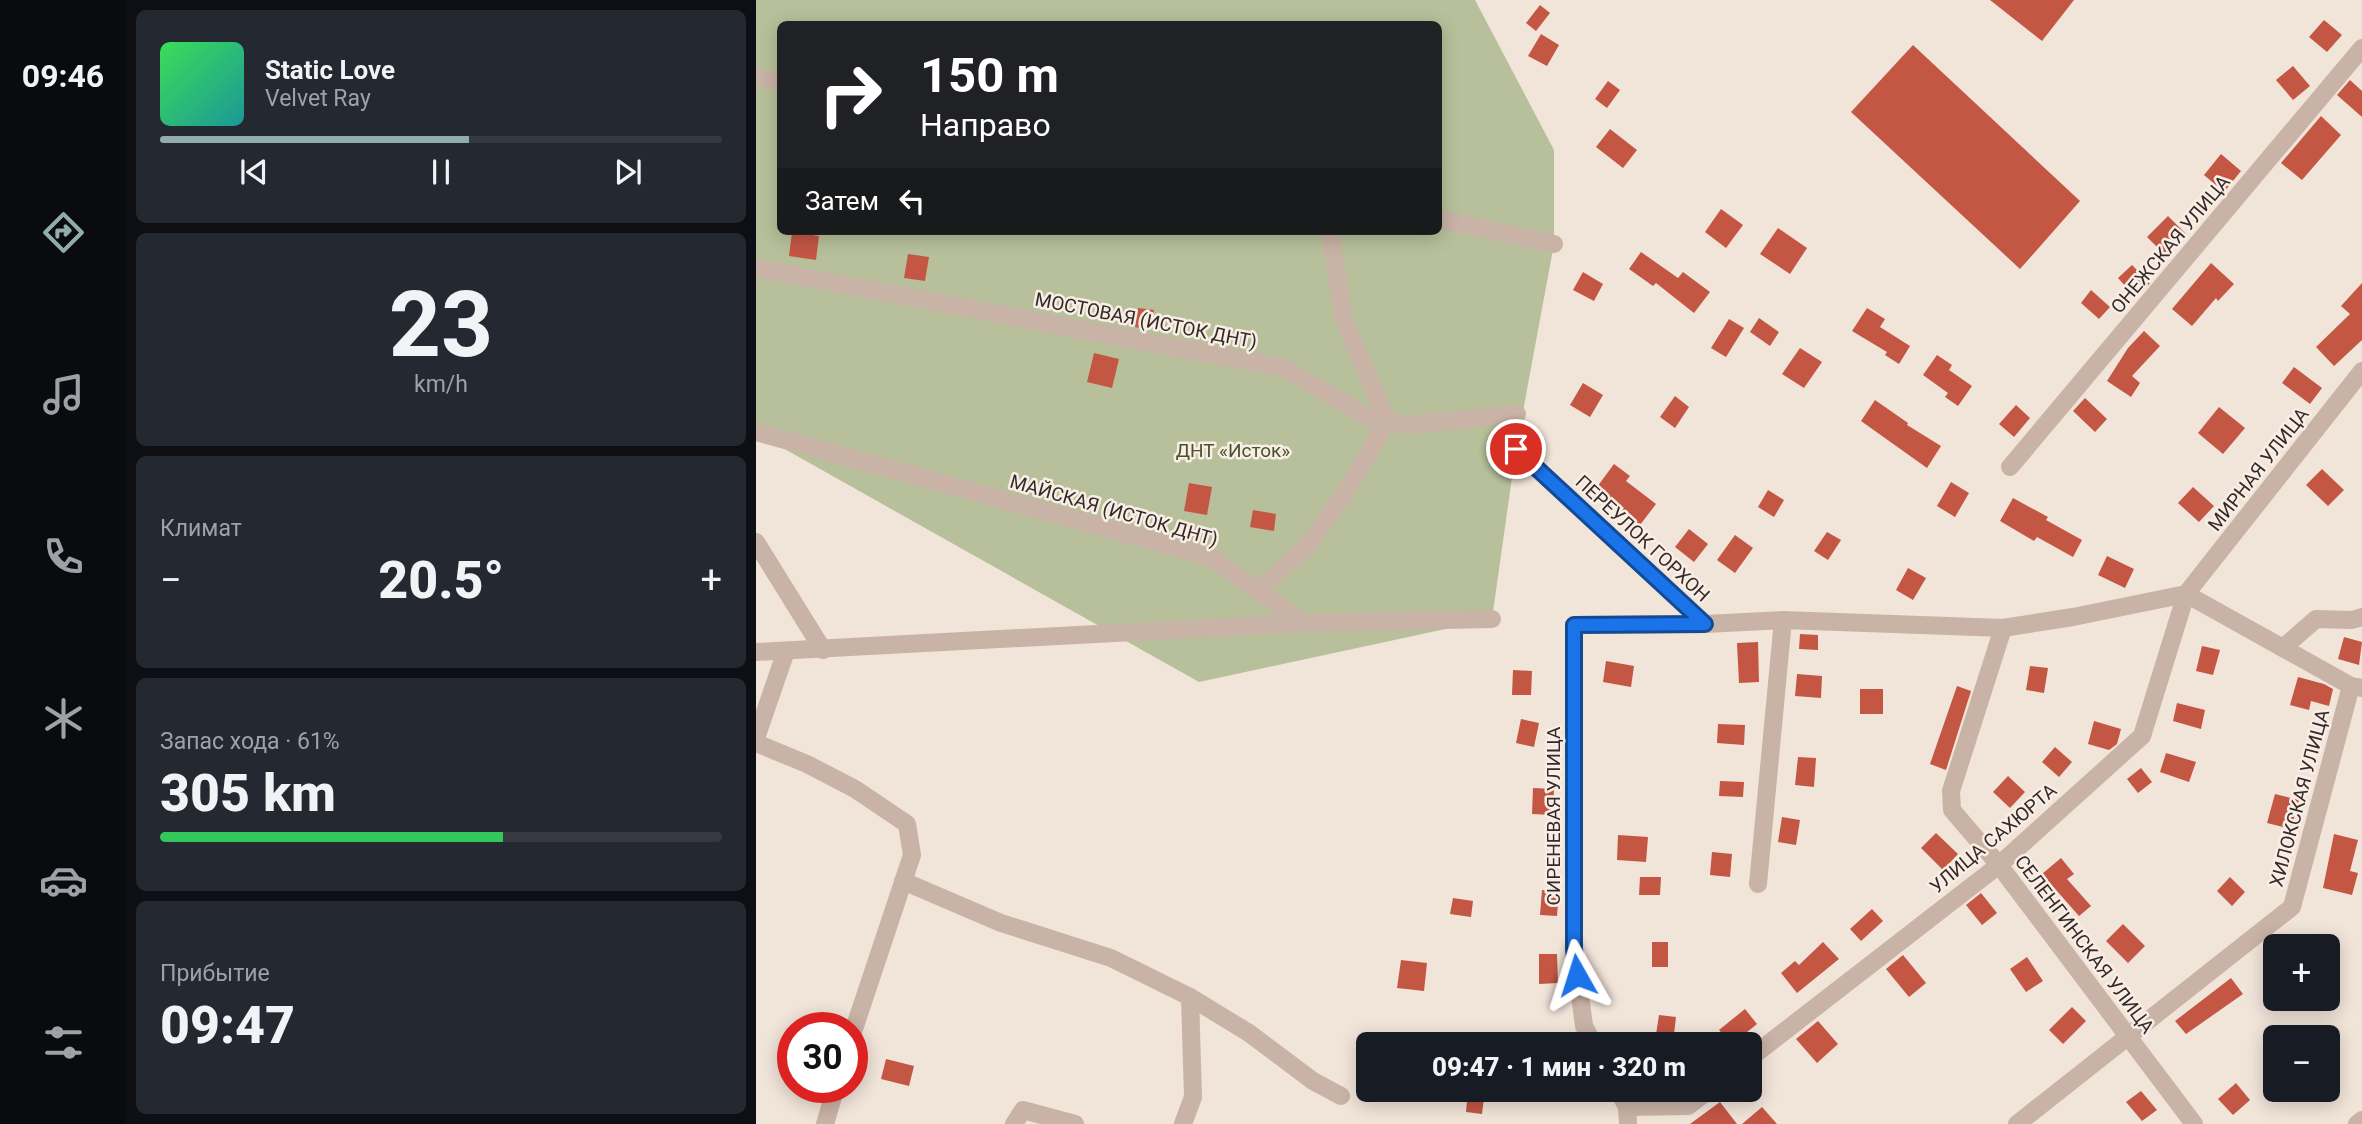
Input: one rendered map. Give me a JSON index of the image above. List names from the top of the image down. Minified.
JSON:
{"streets":{"street":["ОНЕЖСКАЯ УЛИЦА","МОСТОВАЯ (ИСТОК ДНТ)","МИРНАЯ УЛИЦА","МАЙСКАЯ (ИСТОК ДНТ)","ПЕРЕУЛОК ГОРХОН","ХИЛОКСКАЯ УЛИЦА","СИРЕНЕВАЯ УЛИЦА","УЛИЦА САХЮРТА","СЕЛЕНГИНСКАЯ УЛИЦА"]},"crossings":[["МИРНАЯ УЛИЦА","ПЕРЕУЛОК ГОРХОН"],["МИРНАЯ УЛИЦА","УЛИЦА САХЮРТА"],["ПЕРЕУЛОК ГОРХОН","СИРЕНЕВАЯ УЛИЦА"],["ПЕРЕУЛОК ГОРХОН","УЛИЦА САХЮРТА"],["ПЕРЕУЛОК ГОРХОН","СЕЛЕНГИНСКАЯ УЛИЦА"],["ХИЛОКСКАЯ УЛИЦА","СЕЛЕНГИНСКАЯ УЛИЦА"],["УЛИЦА САХЮРТА","СЕЛЕНГИНСКАЯ УЛИЦА"]],"parks":["ДНТ «Исток»"],"page":{"tabs":"09:46","turn":["150 m","Направо"],"song":["Static Love","Velvet Ray"],"then":"Затем","tile":[["23","km/h"],"Климат",["Запас хода · 61%","305 km"],["Прибытие","09:47"]],"heat":["−","20.5°","+"],"map_buttons":["+","−"],"limit":"30","trip":"09:47 · 1 мин · 320 m"}}
